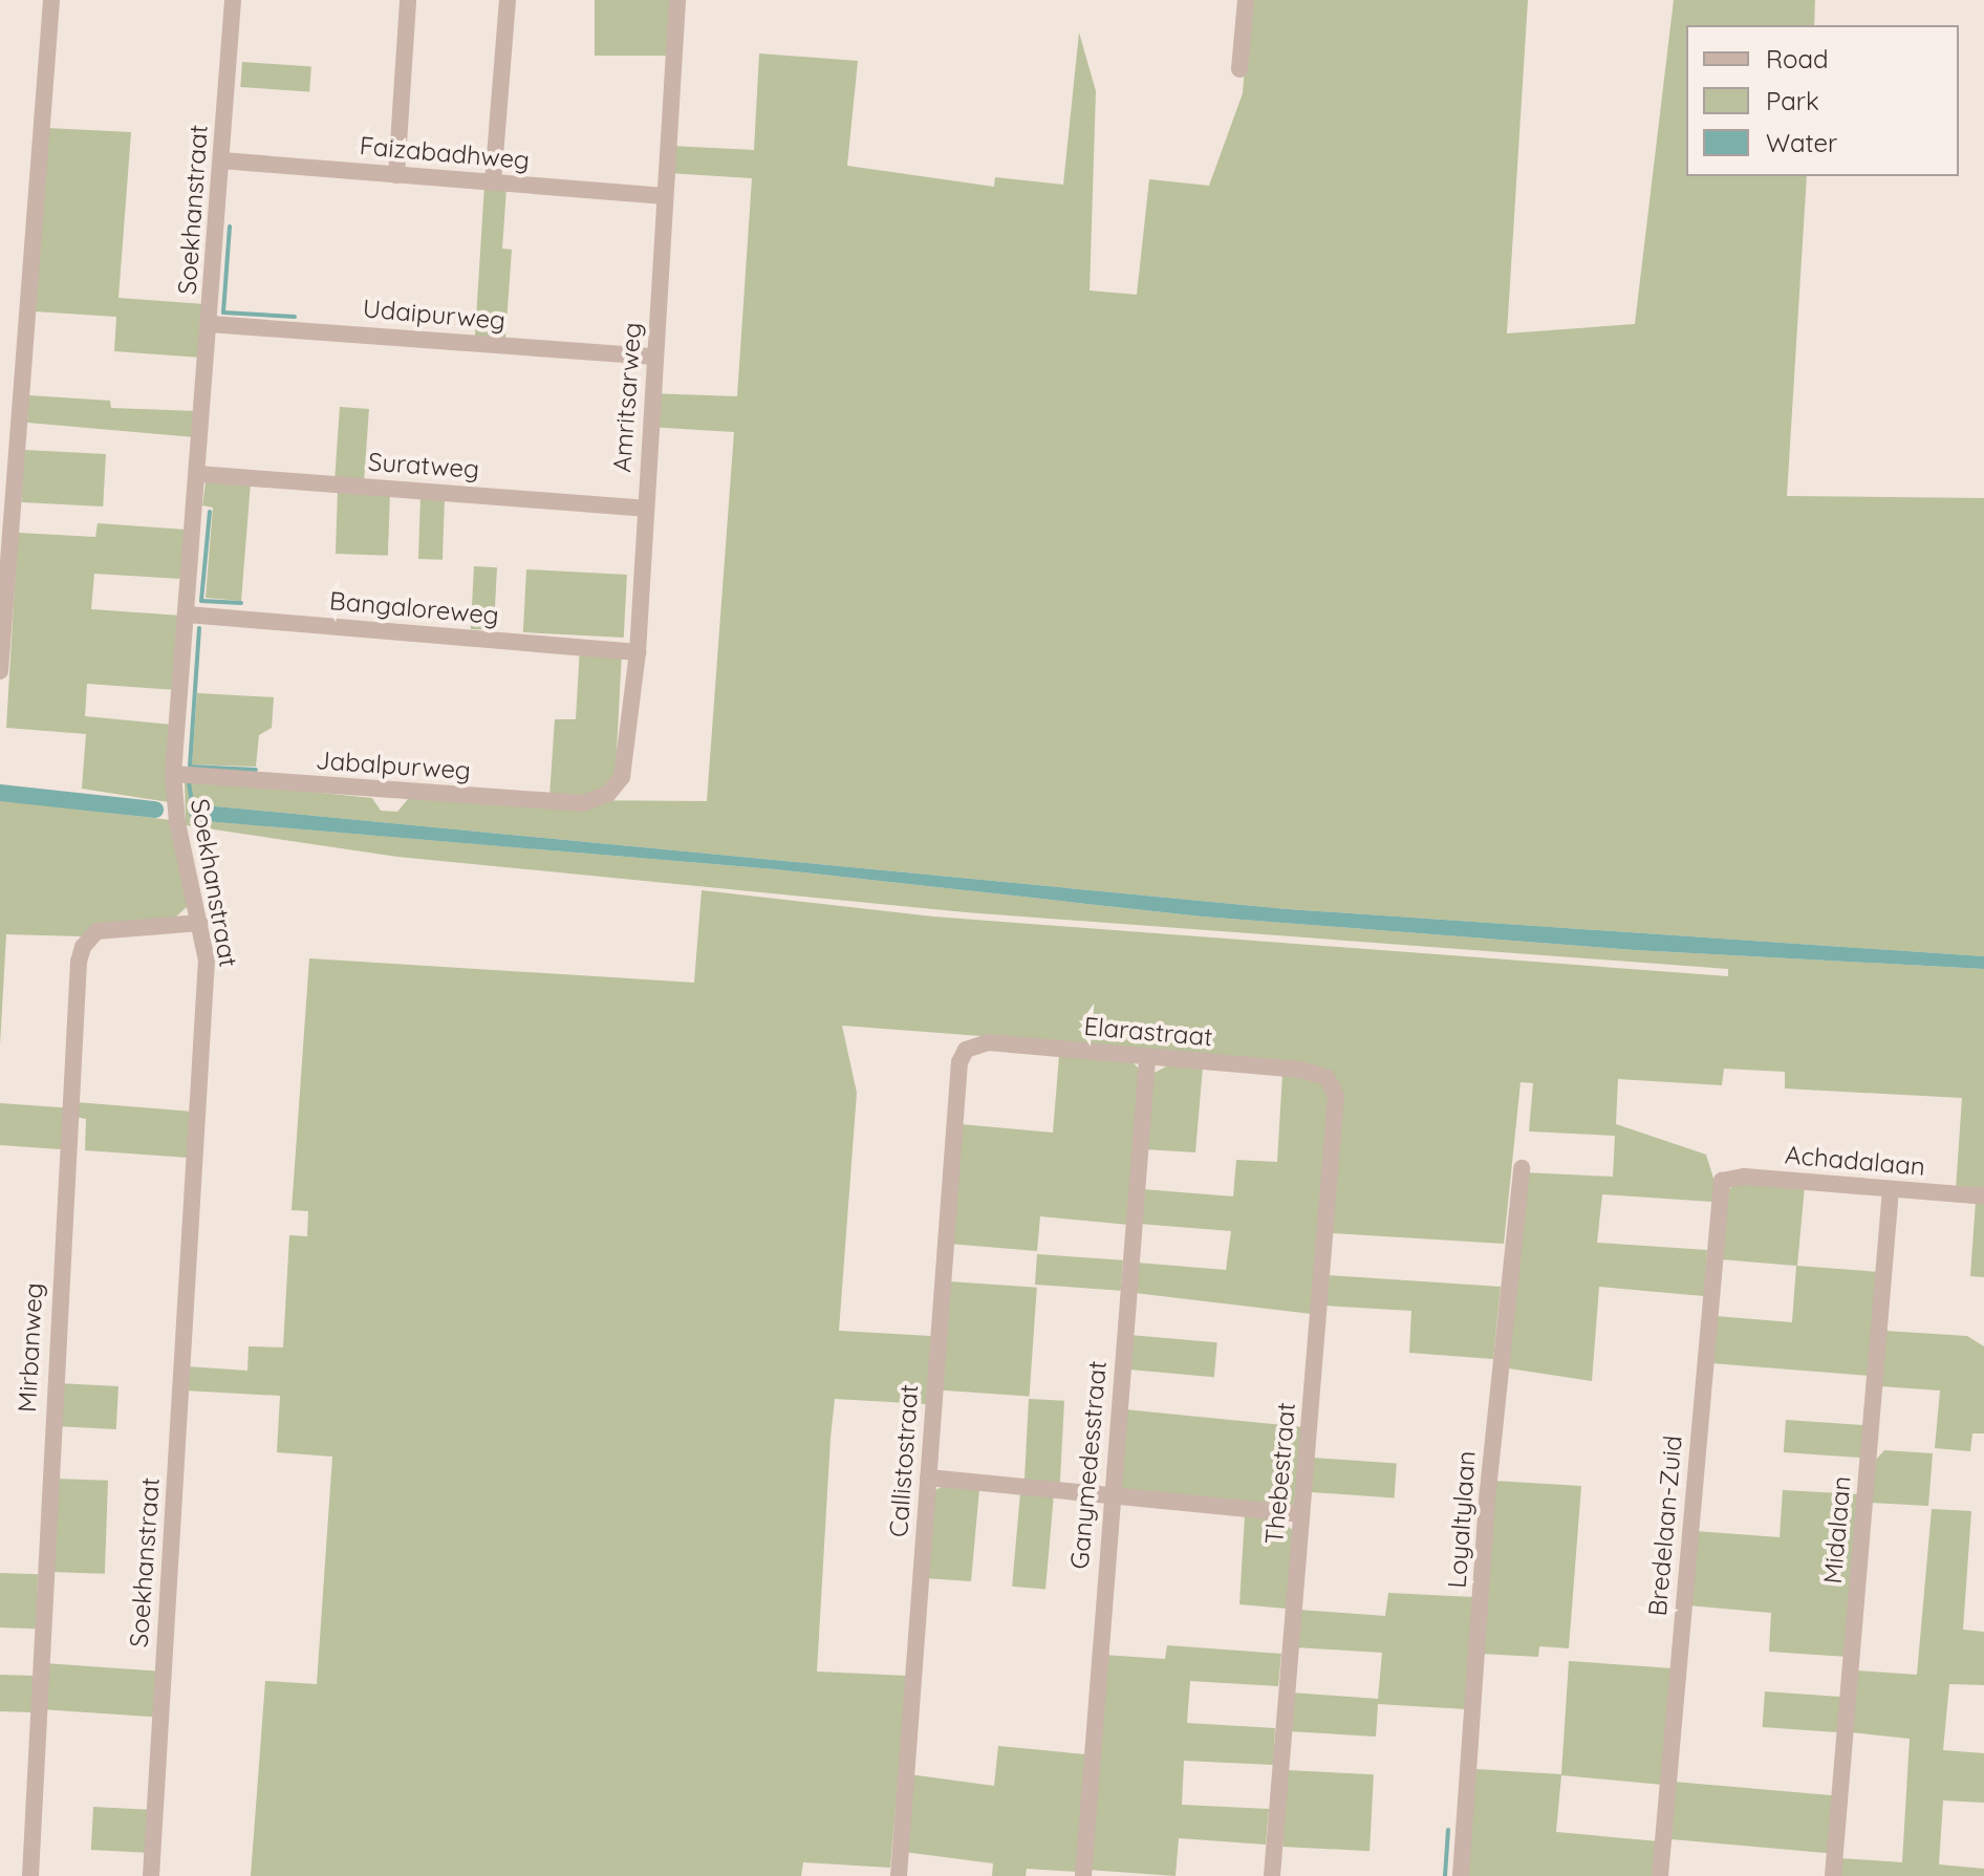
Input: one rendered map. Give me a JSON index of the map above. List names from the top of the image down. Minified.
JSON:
{"streets":{"street":["Faizabadhweg","Soekhanstraat","Udaipurweg","Amritsarweg","Suratweg","Bangaloreweg","Jabalpurweg","Elarastraat","Achadalaan","Mirbanweg","Callistostraat","Ganymedesstraat","Thebestraat","Loyaltylaan","Bredelaan-Zuid","Midalaan"]},"crossings":[["Faizabadhweg","Soekhanstraat"],["Faizabadhweg","Amritsarweg"],["Soekhanstraat","Udaipurweg"],["Soekhanstraat","Suratweg"],["Soekhanstraat","Bangaloreweg"],["Soekhanstraat","Jabalpurweg"],["Soekhanstraat","Mirbanweg"],["Udaipurweg","Amritsarweg"],["Amritsarweg","Suratweg"],["Amritsarweg","Bangaloreweg"],["Amritsarweg","Jabalpurweg"],["Elarastraat","Callistostraat"],["Elarastraat","Ganymedesstraat"],["Elarastraat","Thebestraat"],["Achadalaan","Bredelaan-Zuid"],["Achadalaan","Midalaan"]],"legend":["Road","Park","Water"]}
